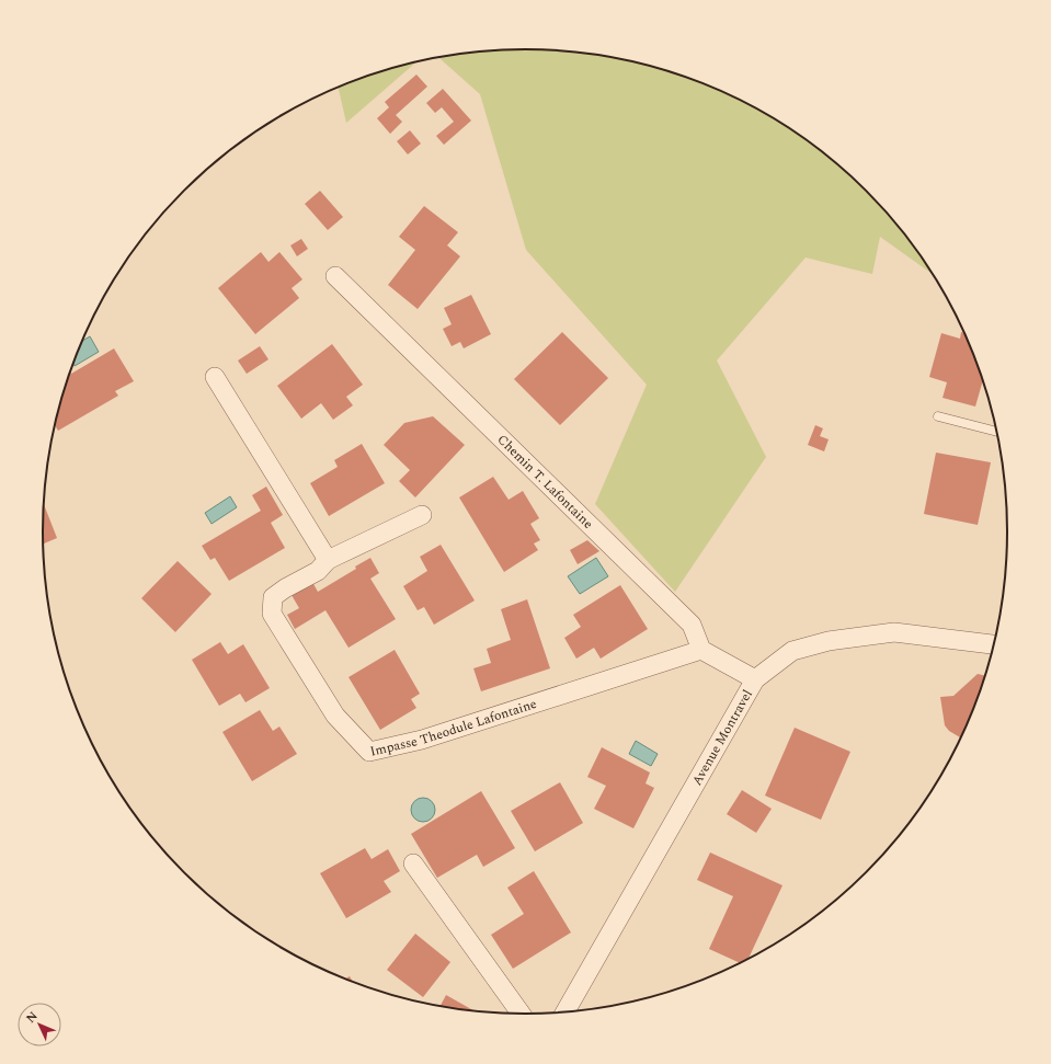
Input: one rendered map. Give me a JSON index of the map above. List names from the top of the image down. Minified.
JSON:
{"streets":{"street":["Chemin T. Lafontaine","Impasse Theodule Lafontaine","Avenue Montravel"]},"crossings":[["Chemin T. Lafontaine","Impasse Theodule Lafontaine"]],"north":"top left"}
